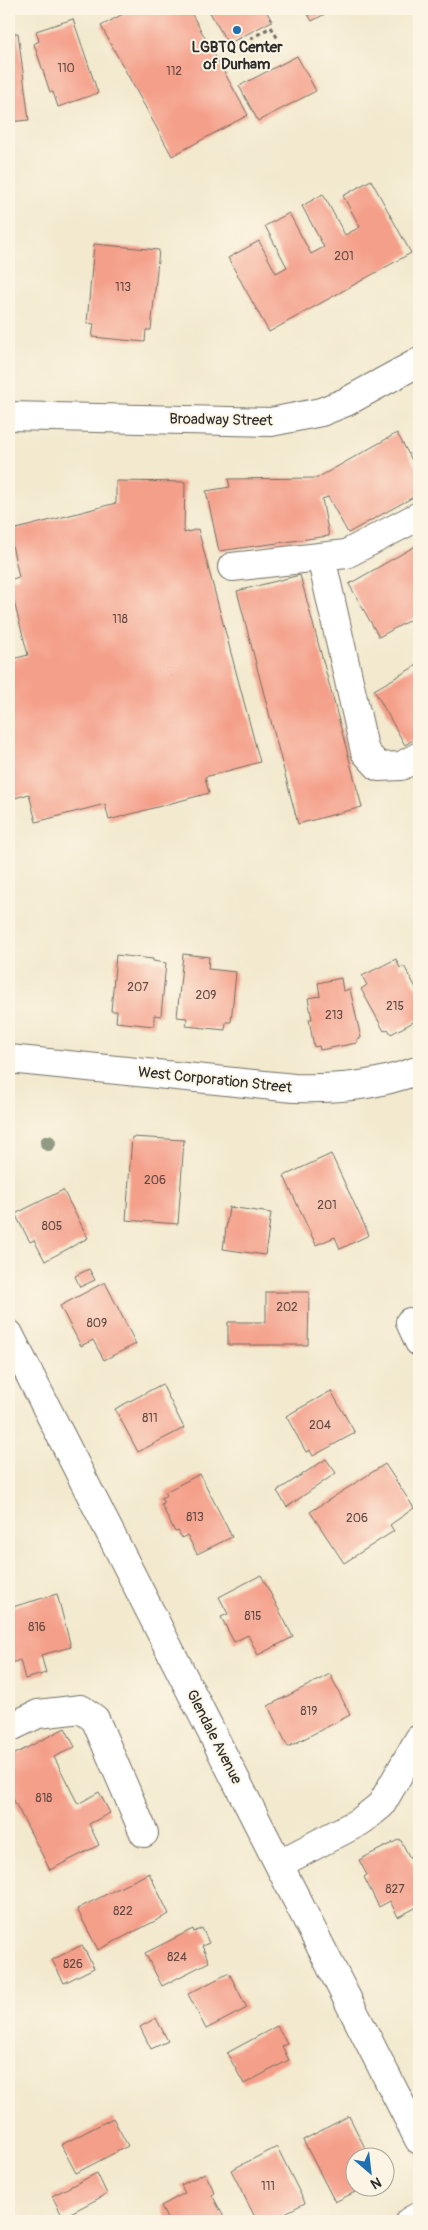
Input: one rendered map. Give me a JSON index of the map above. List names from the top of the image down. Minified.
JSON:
{"streets":{"street":["Broadway Street","West Corporation Street","Glendale Avenue"]},"places":["LGBTQ Center of Durham"],"house_numbers":["110","112","201","113","118","207","209","215","213","206","201","805","202","809","811","204","813","206","815","816","819","818","827","822","824","826","111"],"north":"bottom right"}
